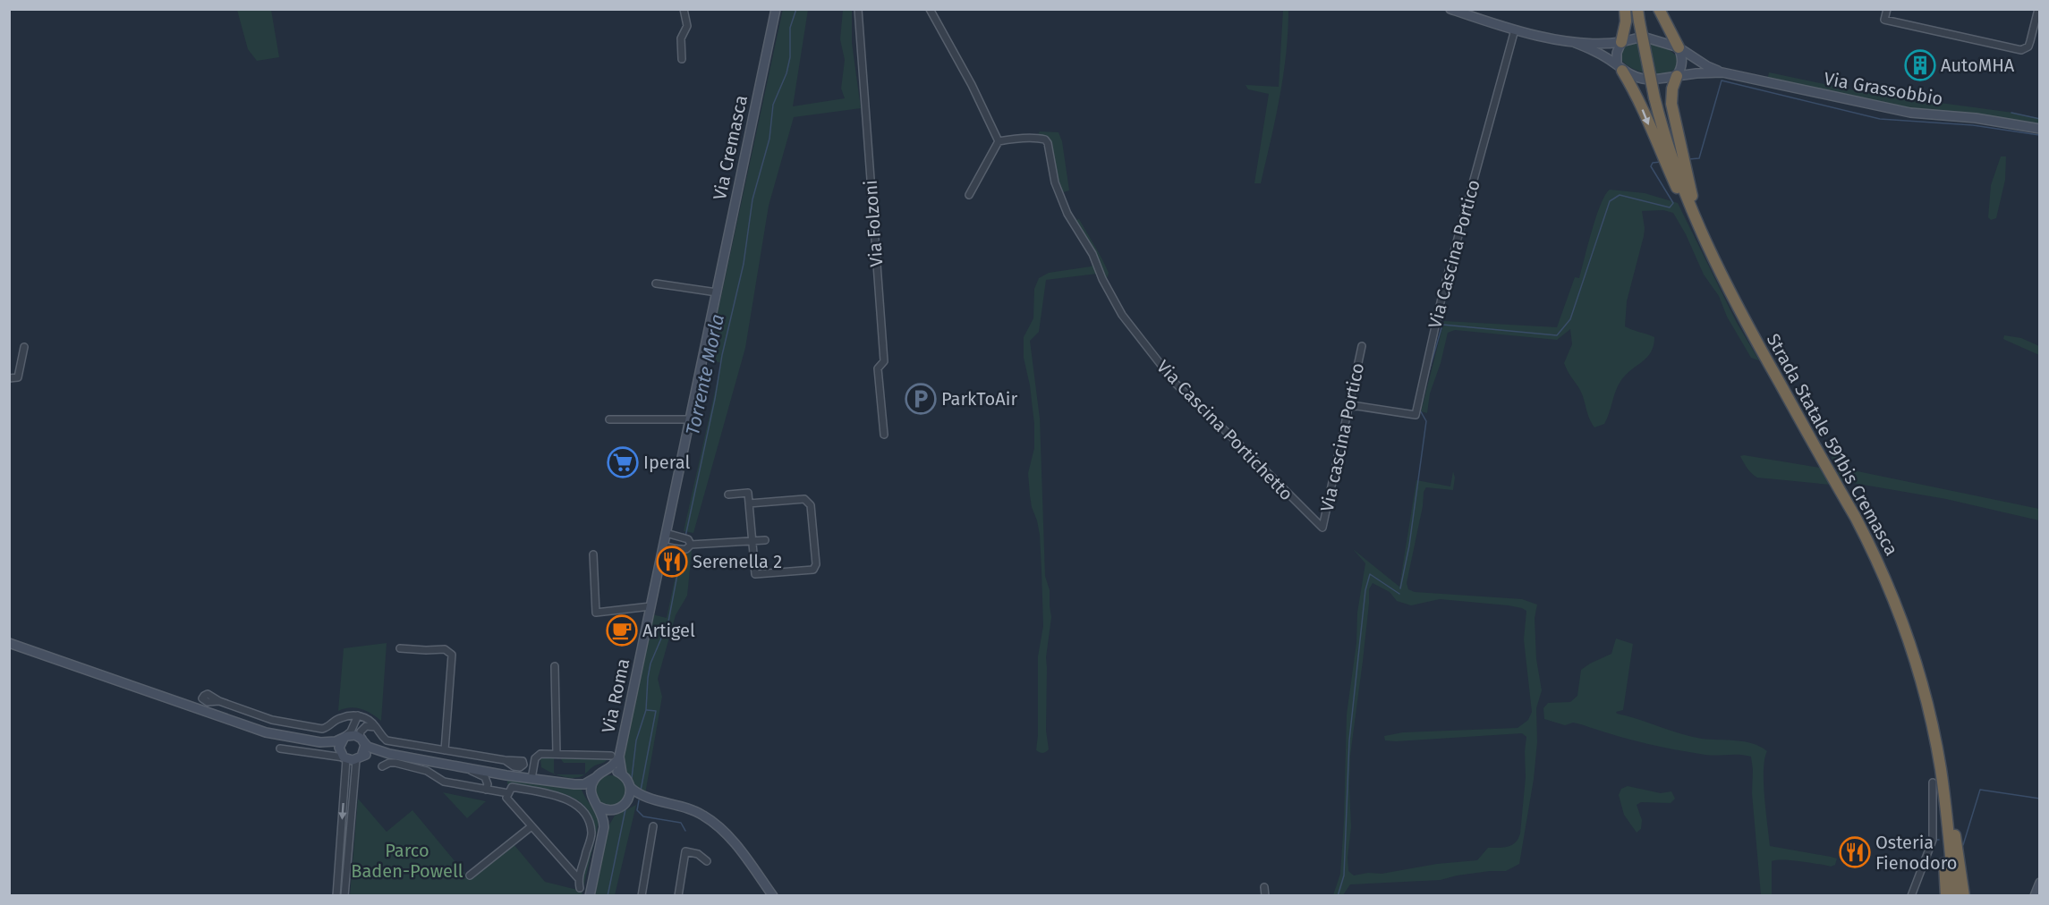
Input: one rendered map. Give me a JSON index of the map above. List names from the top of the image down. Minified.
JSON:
{"streets":{"highway":["Strada Statale 591bis Cremasca"],"street":["Via Grassobbio","Via Cremasca","Via Folzoni","Via Cascina Portico","Via Cascina Portichetto","Via cascina Portico","Via Roma"]},"crossings":[["Via Cremasca","Via Roma"],["Via Cascina Portico","Via cascina Portico"],["Via Cascina Portichetto","Via cascina Portico"]],"water":["Torrente Morla"],"parks":["Parco Baden-Powell"],"places":{"building":["AutoMHA"],"parking":["ParkToAir"],"supermarket":["Iperal"],"restaurant":["Serenella 2","Osteria Fienodoro"],"cafe":["Artigel"]}}
